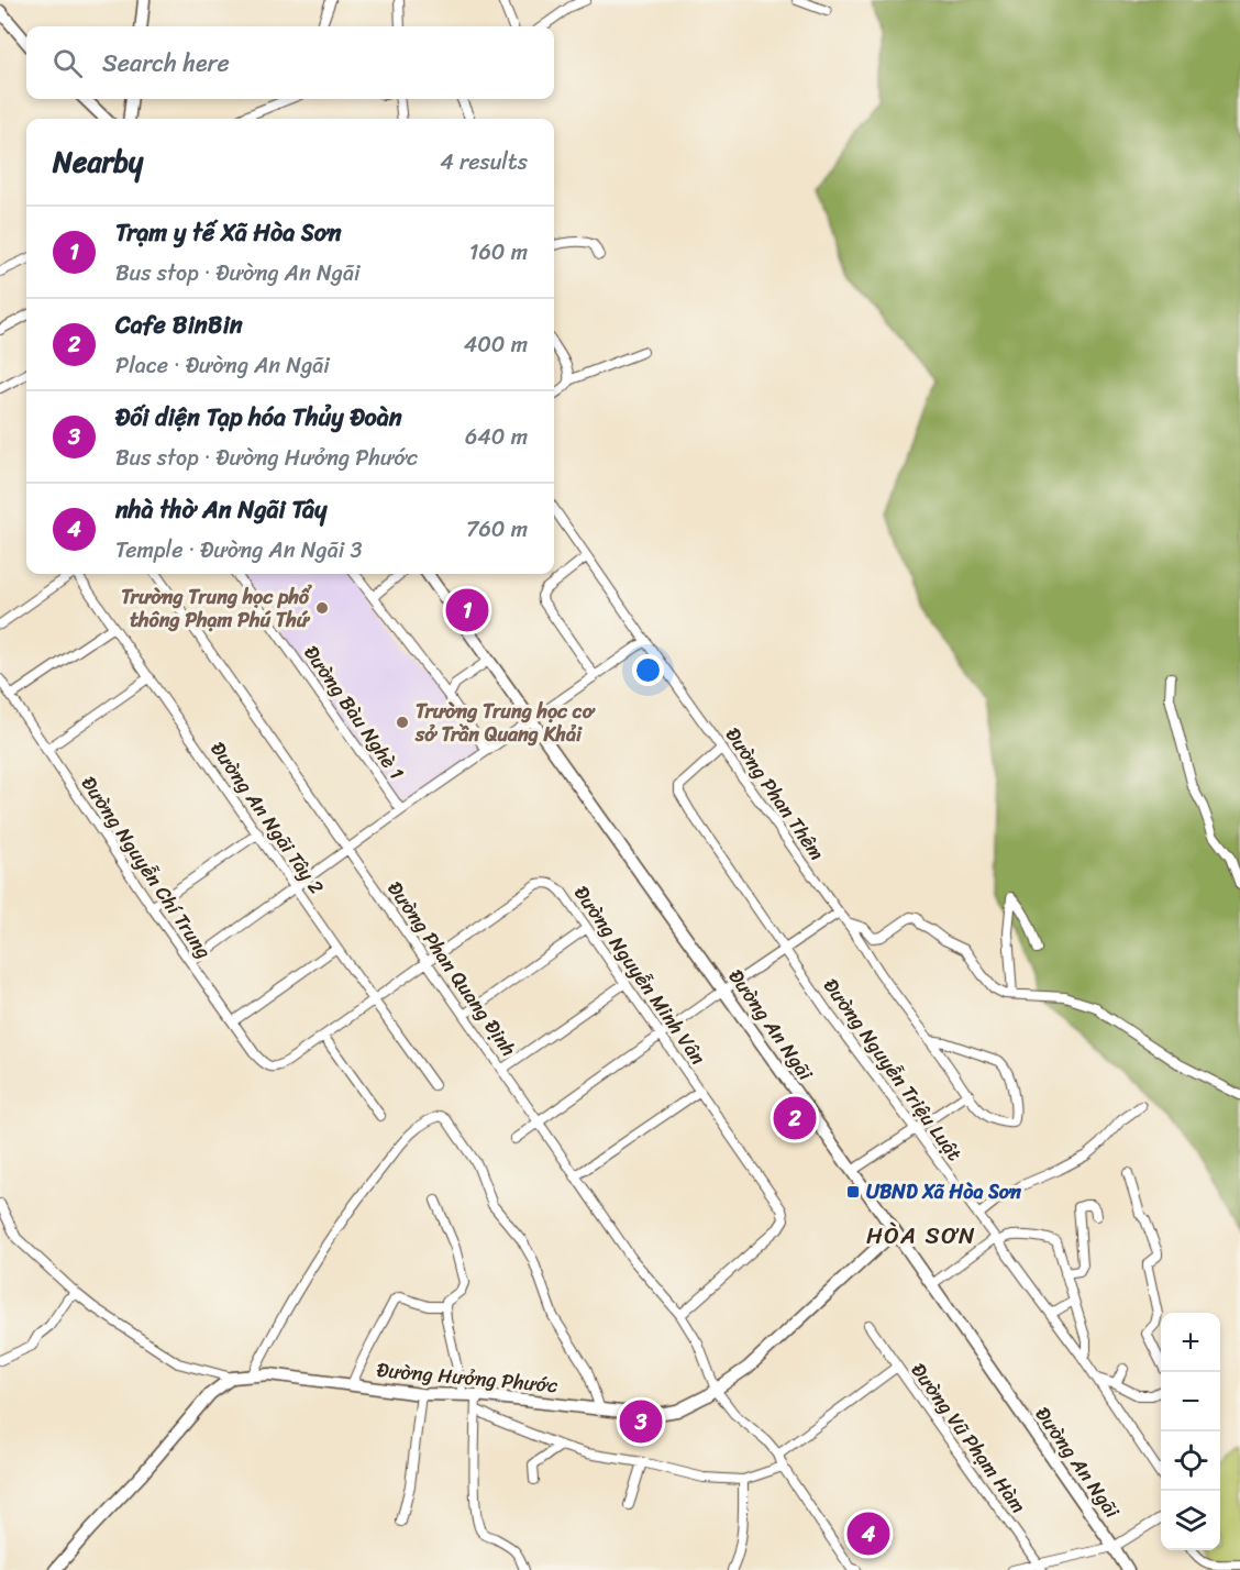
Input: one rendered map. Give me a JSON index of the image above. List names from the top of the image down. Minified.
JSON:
{"streets":{"main road":["Đường An Ngãi","Đường Hưởng Phước"],"street":["Đường Bàu Nghè 1","Đường Phan Thêm","Đường An Ngãi Tây 2","Đường Nguyễn Chí Trung","Đường Phan Quang Định","Đường Nguyễn Minh Vân","Đường Nguyễn Triệu Luật","Đường Vũ Phạm Hàm"]},"crossings":[["Đường Phan Thêm","Đường Nguyễn Triệu Luật"],["Đường An Ngãi Tây 2","Đường Nguyễn Minh Vân"],["Đường Nguyễn Chí Trung","Đường Nguyễn Minh Vân"],["Đường Phan Quang Định","Đường Nguyễn Minh Vân"],["Đường Phan Quang Định","Đường Hưởng Phước"],["Đường An Ngãi","Đường Hưởng Phước"]],"districts":["HÒA SƠN"],"places":{"other":["Trường Trung học phổ thông Phạm Phú Thứ","Trường Trung học cơ sở Trần Quang Khải"],"transit":["UBND Xã Hòa Sơn"]},"page":{"search":"Search here","heading":["Nearby","4 results"],"list":[{"mark":"1","name":"Trạm y tế Xã Hòa Sơn","note":"Bus stop · Đường An Ngãi","value":"160 m"},{"mark":"2","name":"Cafe BinBin","note":"Place · Đường An Ngãi","value":"400 m"},{"mark":"3","name":"Đối diện Tạp hóa Thủy Đoàn","note":"Bus stop · Đường Hưởng Phước","value":"640 m"},{"mark":"4","name":"nhà thờ An Ngãi Tây","note":"Temple · Đường An Ngãi 3","value":"760 m"}],"pins":["1","2","3","4"],"map_buttons":["+","−"]}}
